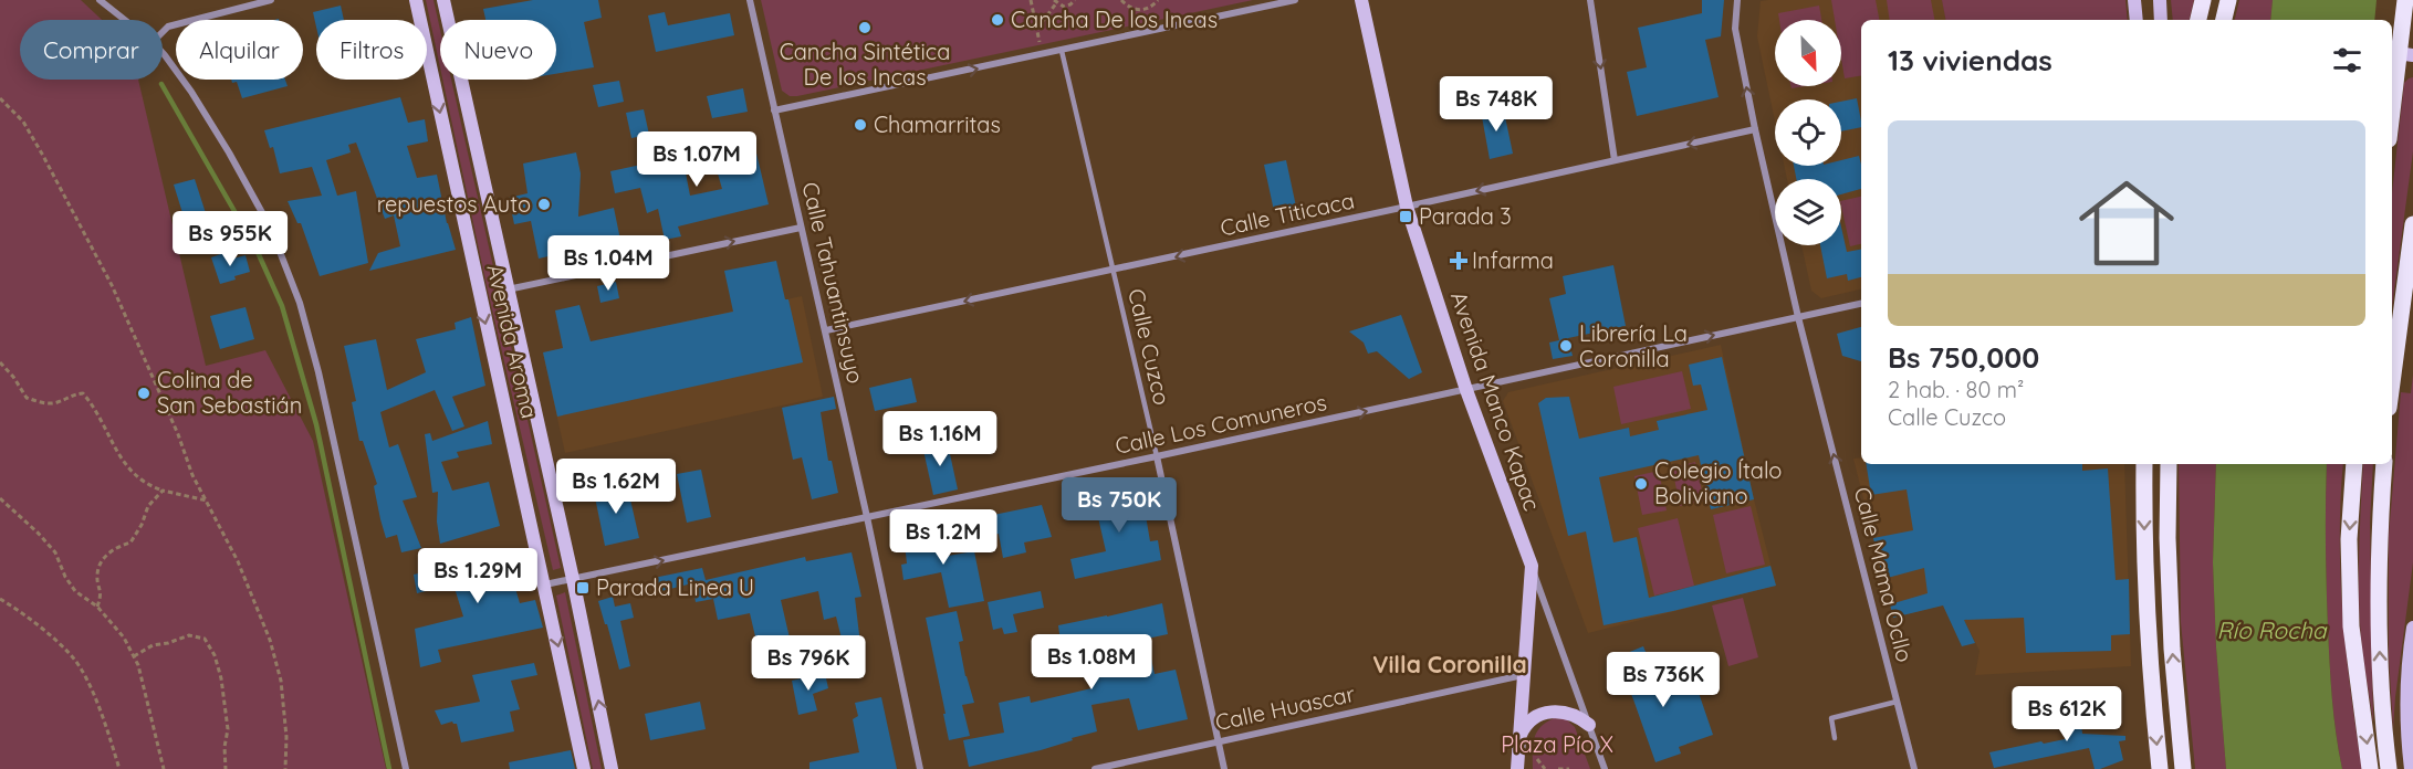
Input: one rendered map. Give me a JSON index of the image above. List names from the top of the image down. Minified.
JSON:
{"streets":{"main road":["Avenida Aroma","Avenida Manco Kapac"],"street":["Calle Titicaca","Calle Tahuantinsuyo","Calle Cuzco","Calle Los Comuneros","Calle Mama Ocllo","Calle Huascar"]},"crossings":[["Calle Titicaca","Calle Tahuantinsuyo"],["Calle Titicaca","Calle Cuzco"],["Calle Titicaca","Avenida Manco Kapac"],["Calle Titicaca","Calle Mama Ocllo"],["Calle Tahuantinsuyo","Calle Los Comuneros"],["Avenida Aroma","Calle Los Comuneros"],["Calle Cuzco","Calle Los Comuneros"],["Calle Cuzco","Calle Huascar"],["Avenida Manco Kapac","Calle Los Comuneros"],["Calle Los Comuneros","Calle Mama Ocllo"]],"one_way":["Calle Titicaca","Calle Los Comuneros","Calle Mama Ocllo"],"districts":["Villa Coronilla"],"water":["Río Rocha"],"parks":["Plaza Pío X"],"places":{"other":["Cancha De los Incas","Cancha Sintética De los Incas","Chamarritas","repuestos Auto","Librería La Coronilla","Colina de San Sebastián","Colegio Ítalo Boliviano"],"transit":["Parada 3","Parada Linea U"],"health":["Infarma"]},"north":"bottom right","page":{"chip":["Comprar","Alquilar","Filtros","Nuevo"],"heading":"13 viviendas","price":["Bs 748K","Bs 1.07M","Bs 955K","Bs 1.04M","Bs 1.16M","Bs 1.62M","Bs 750K","Bs 1.2M","Bs 1.29M","Bs 1.08M","Bs 796K","Bs 736K","Bs 612K"],"list":[{"name":"Bs 750,000","note":"2 hab. · 80 m² · Calle Cuzco"}]}}
